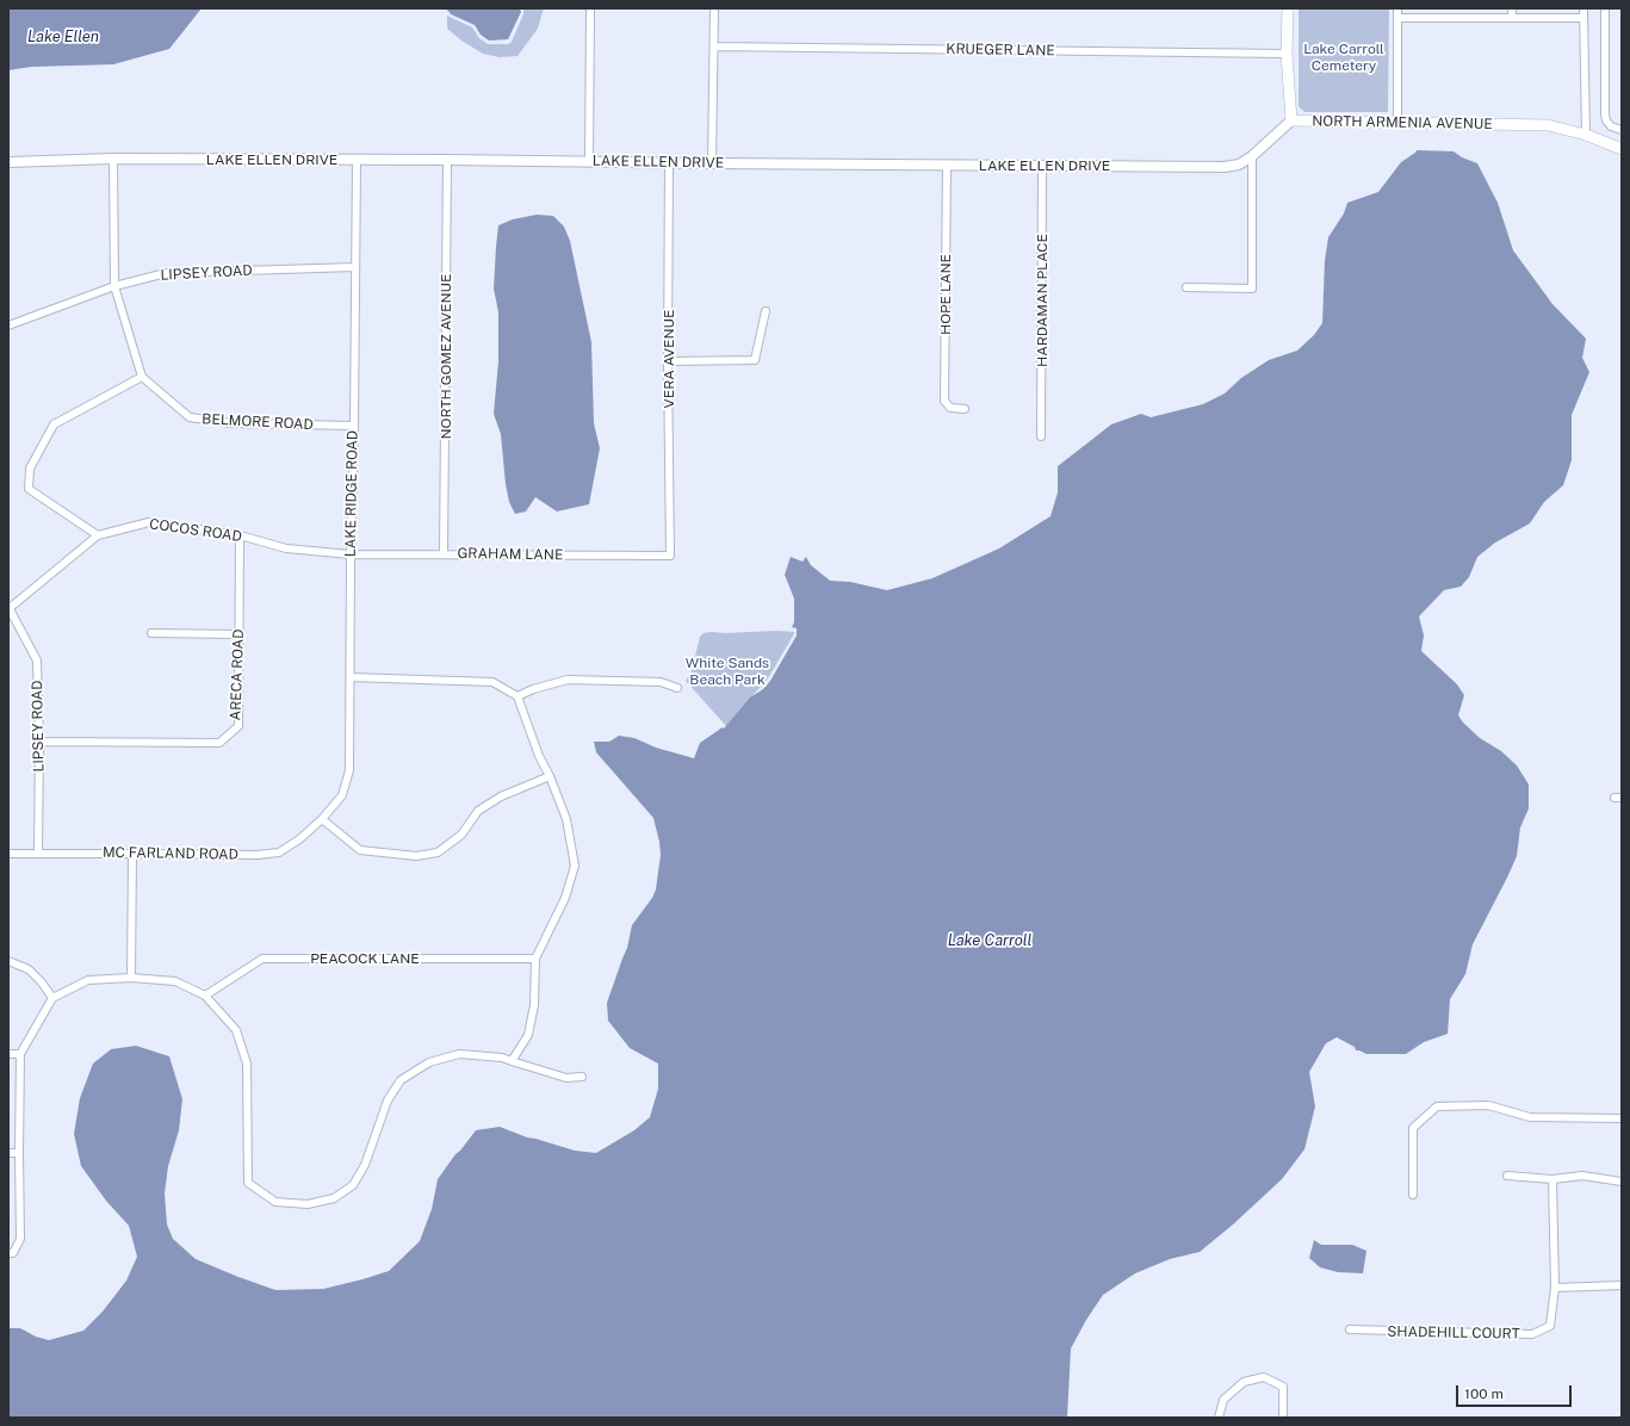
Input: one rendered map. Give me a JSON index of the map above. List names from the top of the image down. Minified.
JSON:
{"streets":{"main road":["NORTH ARMENIA AVENUE"],"street":["KRUEGER LANE","LAKE ELLEN DRIVE","LIPSEY ROAD","HOPE LANE","HARDAMAN PLACE","NORTH GOMEZ AVENUE","VERA AVENUE","BELMORE ROAD","LAKE RIDGE ROAD","COCOS ROAD","GRAHAM LANE","ARECA ROAD","MC FARLAND ROAD","PEACOCK LANE","SHADEHILL COURT"]},"crossings":[["KRUEGER LANE","NORTH ARMENIA AVENUE"],["NORTH ARMENIA AVENUE","LAKE ELLEN DRIVE"],["LAKE ELLEN DRIVE","HOPE LANE"],["LAKE ELLEN DRIVE","HARDAMAN PLACE"],["LAKE ELLEN DRIVE","NORTH GOMEZ AVENUE"],["LAKE ELLEN DRIVE","VERA AVENUE"],["LAKE ELLEN DRIVE","LAKE RIDGE ROAD"],["LIPSEY ROAD","LAKE RIDGE ROAD"],["LIPSEY ROAD","COCOS ROAD"],["LIPSEY ROAD","ARECA ROAD"],["LIPSEY ROAD","MC FARLAND ROAD"],["NORTH GOMEZ AVENUE","GRAHAM LANE"],["VERA AVENUE","GRAHAM LANE"],["BELMORE ROAD","LAKE RIDGE ROAD"],["LAKE RIDGE ROAD","COCOS ROAD"],["LAKE RIDGE ROAD","GRAHAM LANE"],["LAKE RIDGE ROAD","MC FARLAND ROAD"],["COCOS ROAD","GRAHAM LANE"],["COCOS ROAD","ARECA ROAD"]],"water":["Lake Ellen","Lake Carroll"],"parks":["Lake Carroll Cemetery","White Sands Beach Park"],"scale_bar":"100 m"}
